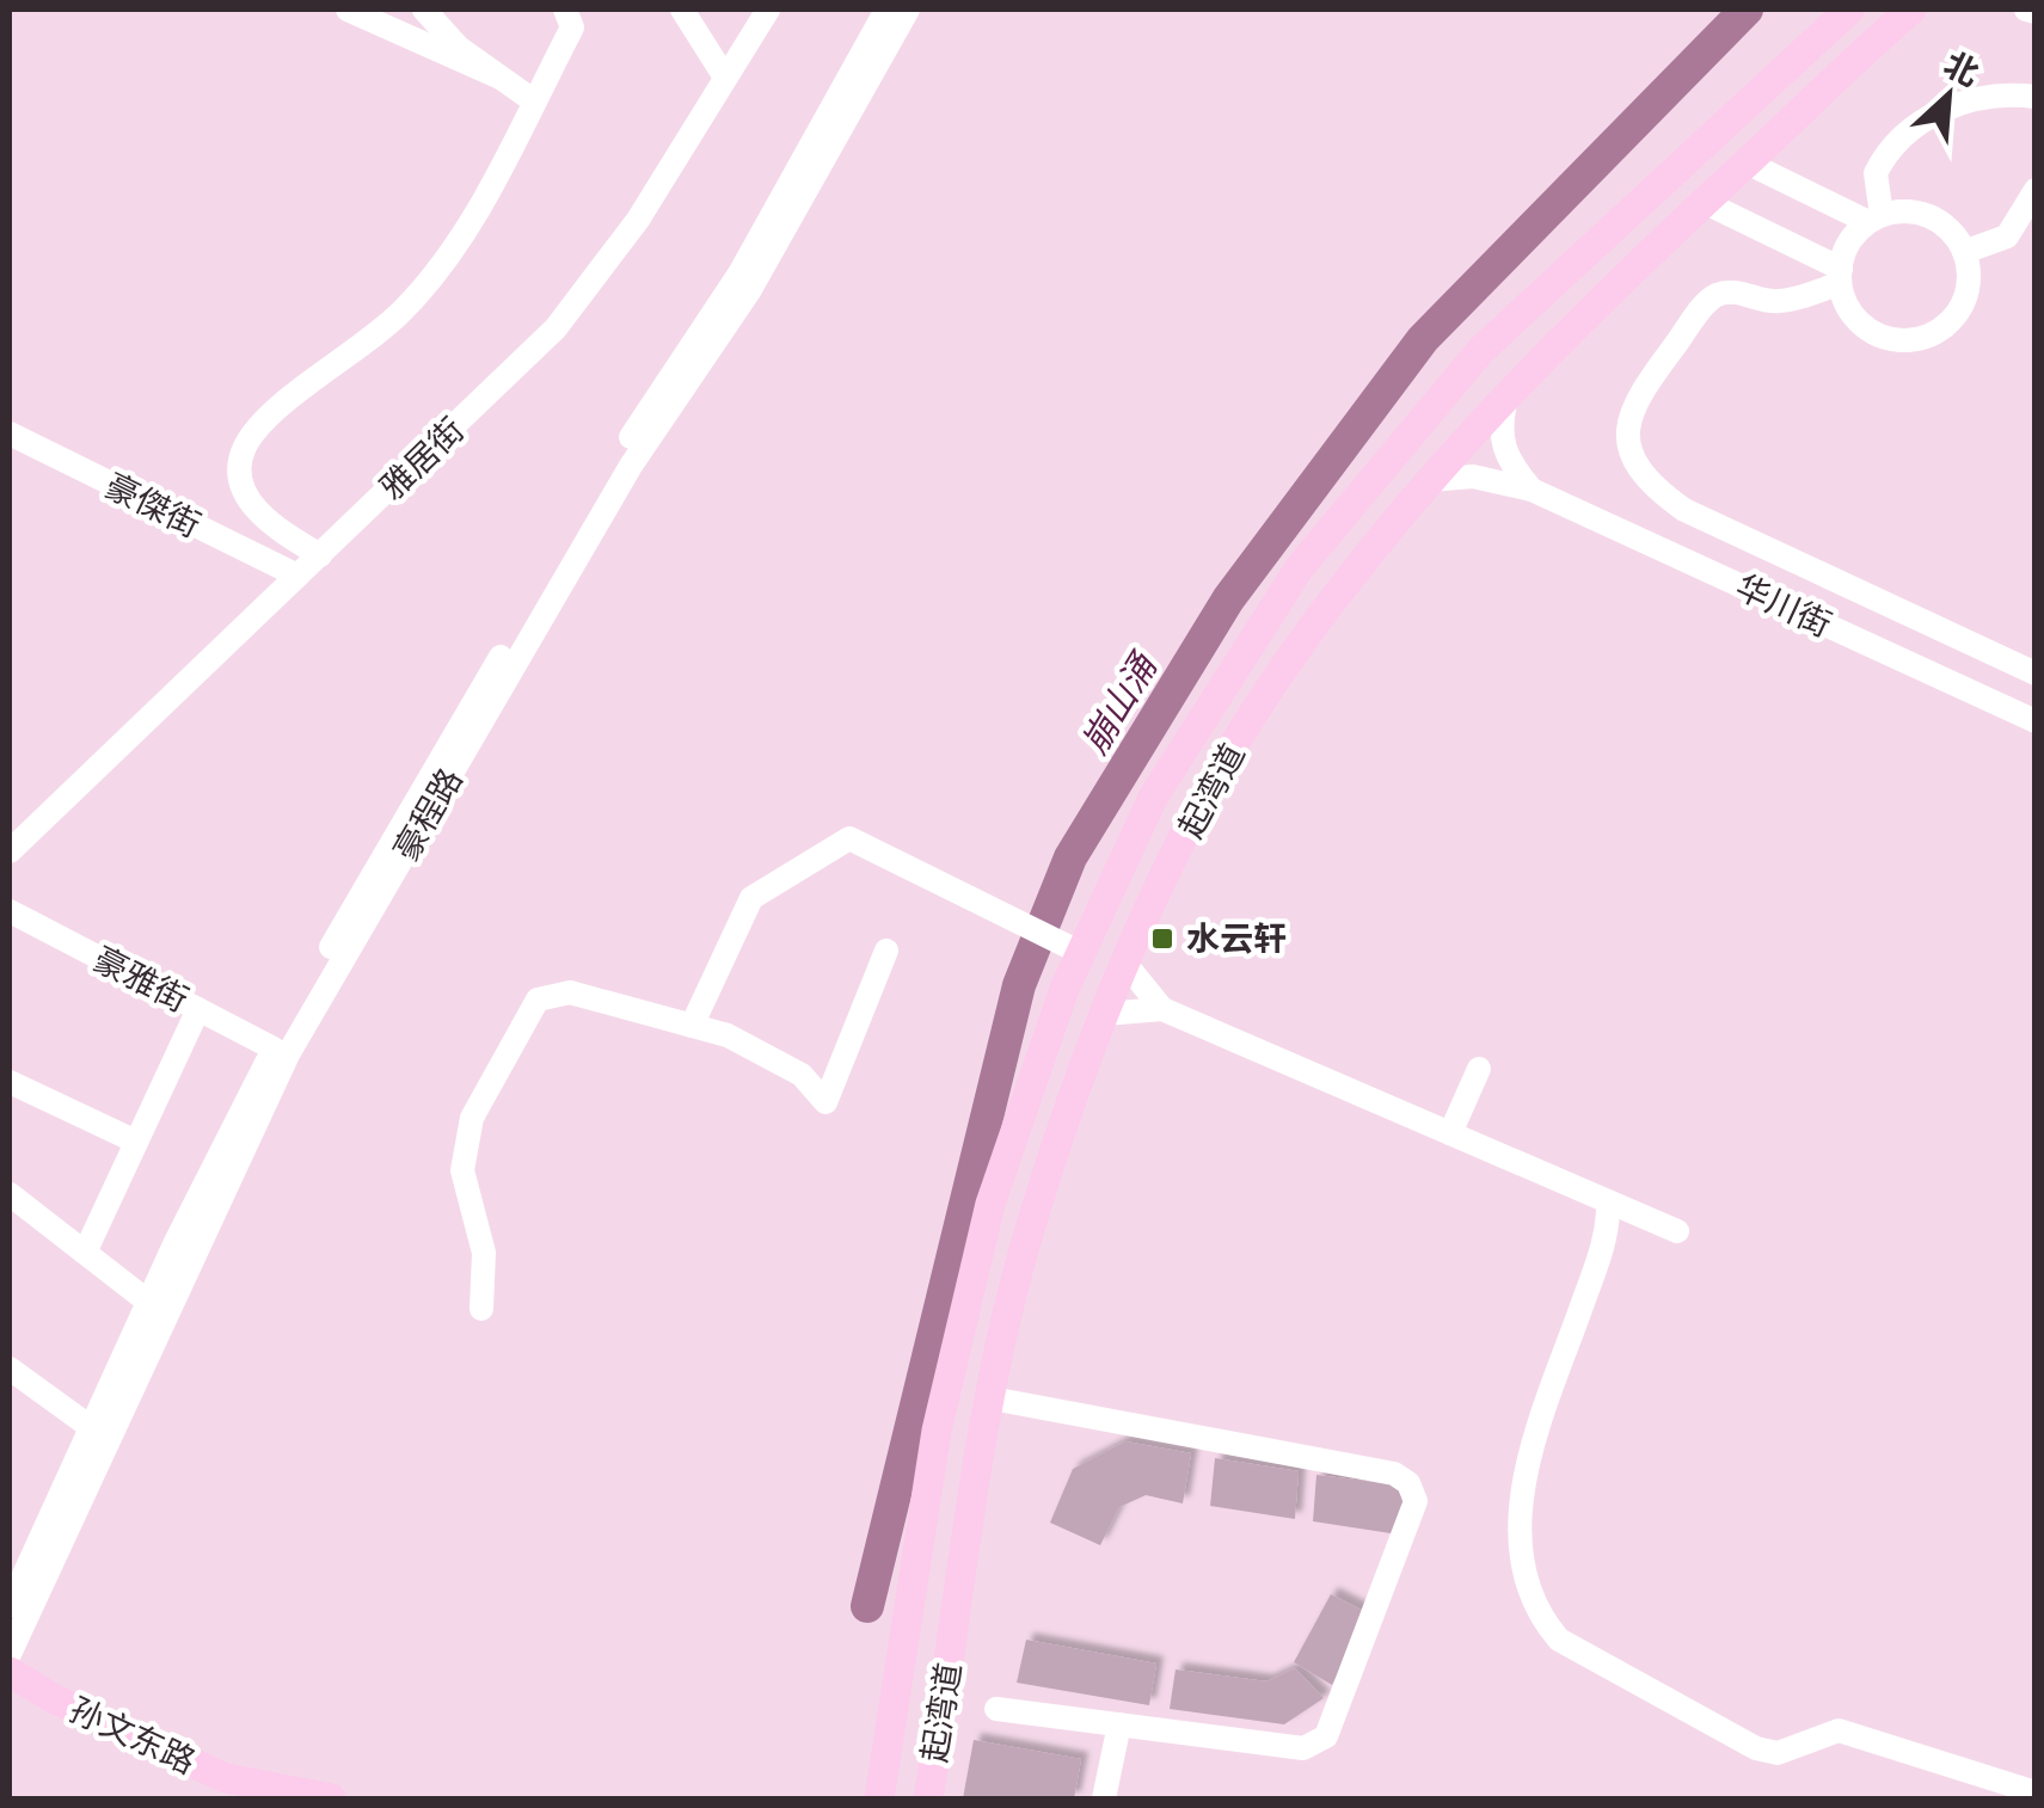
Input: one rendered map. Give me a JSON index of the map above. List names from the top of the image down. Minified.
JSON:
{"streets":{"main road":["起湾道","孙文东路"],"street":["雅居街","豪傑街","华川街","豪程路","豪雅街"]},"crossings":[["雅居街","豪傑街"],["华川街","起湾道"],["豪程路","豪雅街"]],"water":["崩山涌"],"places":{"transit":["水云轩"]},"north":"top right"}
